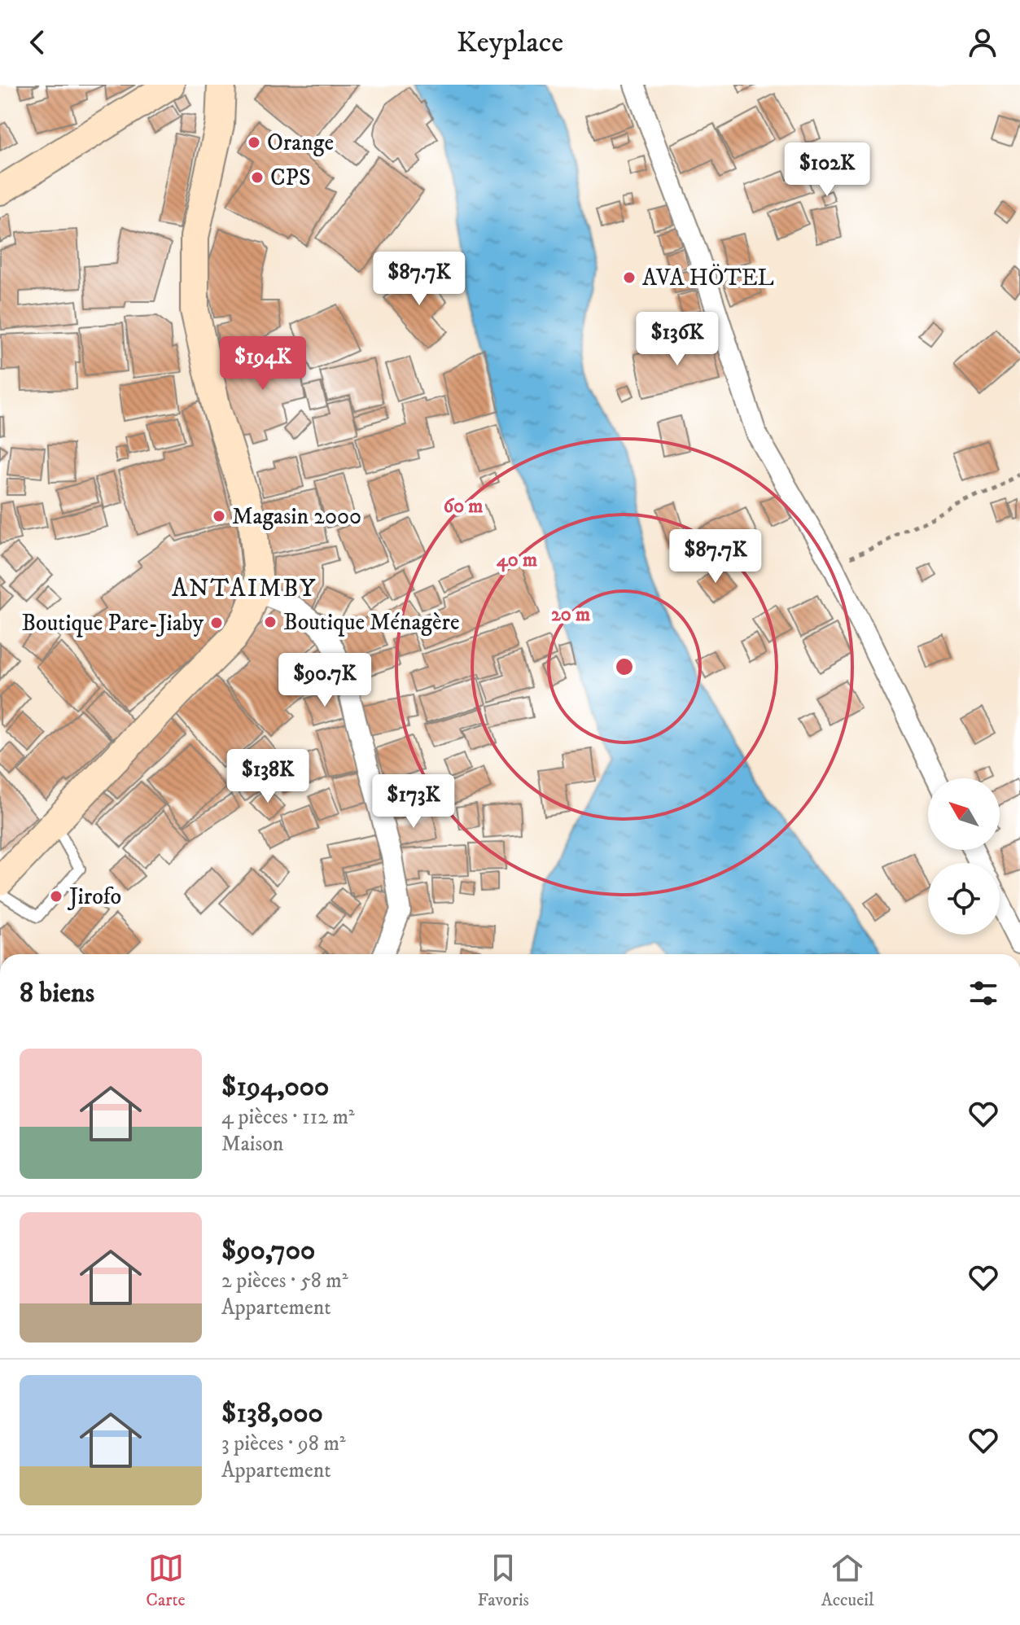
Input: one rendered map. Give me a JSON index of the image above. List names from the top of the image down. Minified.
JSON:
{"districts":["ANTAIMBY"],"places":["Orange","CPS","AVA HÖTEL","Magasin 2000","Boutique Ménagère","Boutique Pare-Jiaby","Jirofo"],"north":"top left","page":{"header":"Keyplace","price":["$102K","$87.7K","$136K","$194K","$87.7K","$90.7K","$138K","$173K"],"heading":"8 biens","list":[{"name":"$194,000","note":"4 pièces · 112 m² · Maison"},{"name":"$90,700","note":"2 pièces · 58 m² · Appartement"},{"name":"$138,000","note":"3 pièces · 98 m² · Appartement"}],"tabs":["Carte","Favoris","Accueil"]},"rings":["60 m","40 m","20 m"]}
